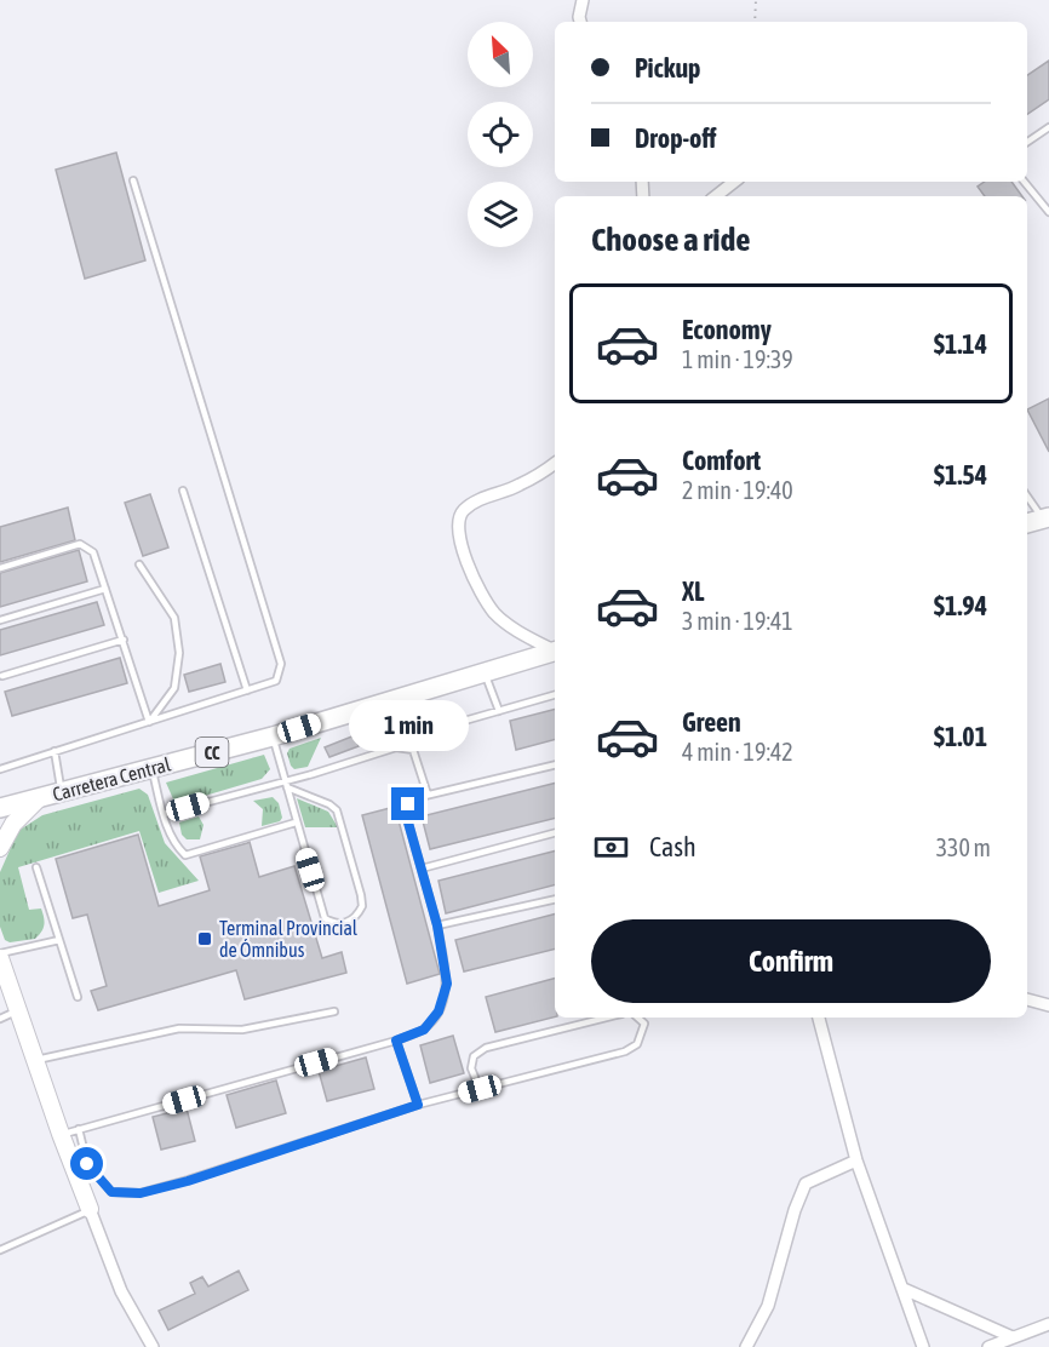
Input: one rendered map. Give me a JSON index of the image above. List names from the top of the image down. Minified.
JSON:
{"streets":{"main road":["CC","Carretera Central"]},"places":{"transit":["Terminal Provincial de Ómnibus"]},"north":"top left","page":{"banner":["Pickup","Drop-off"],"heading":"Choose a ride","list":[{"name":"Economy","note":"1 min · 19:39","value":"$1.14"},{"name":"Comfort","note":"2 min · 19:40","value":"$1.54"},{"name":"XL","note":"3 min · 19:41","value":"$1.94"},{"name":"Green","note":"4 min · 19:42","value":"$1.01"}],"bubble":"1 min","pay":["Cash","330 m"],"buttons":"Confirm"}}
